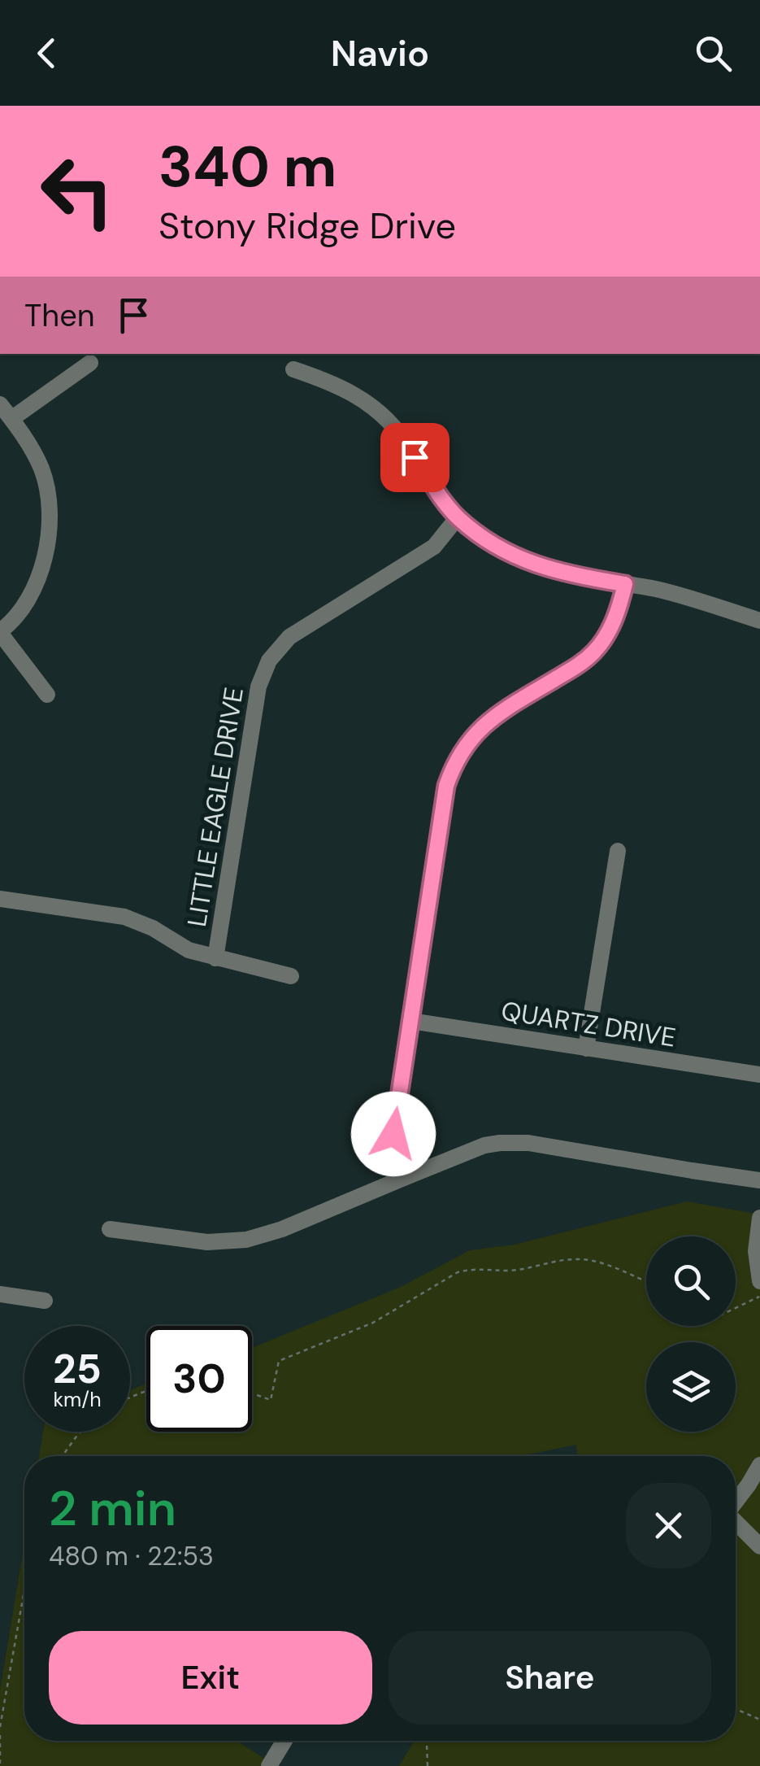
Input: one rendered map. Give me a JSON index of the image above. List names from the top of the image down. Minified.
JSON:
{"streets":{"street":["LITTLE EAGLE DRIVE","QUARTZ DRIVE"]},"page":{"header":"Navio","turn":["340 m","Stony Ridge Drive"],"then":"Then","speed":"25 km/h","limit":"30","heading":["2 min","480 m · 22:53"],"buttons":["Exit","Share"]}}
